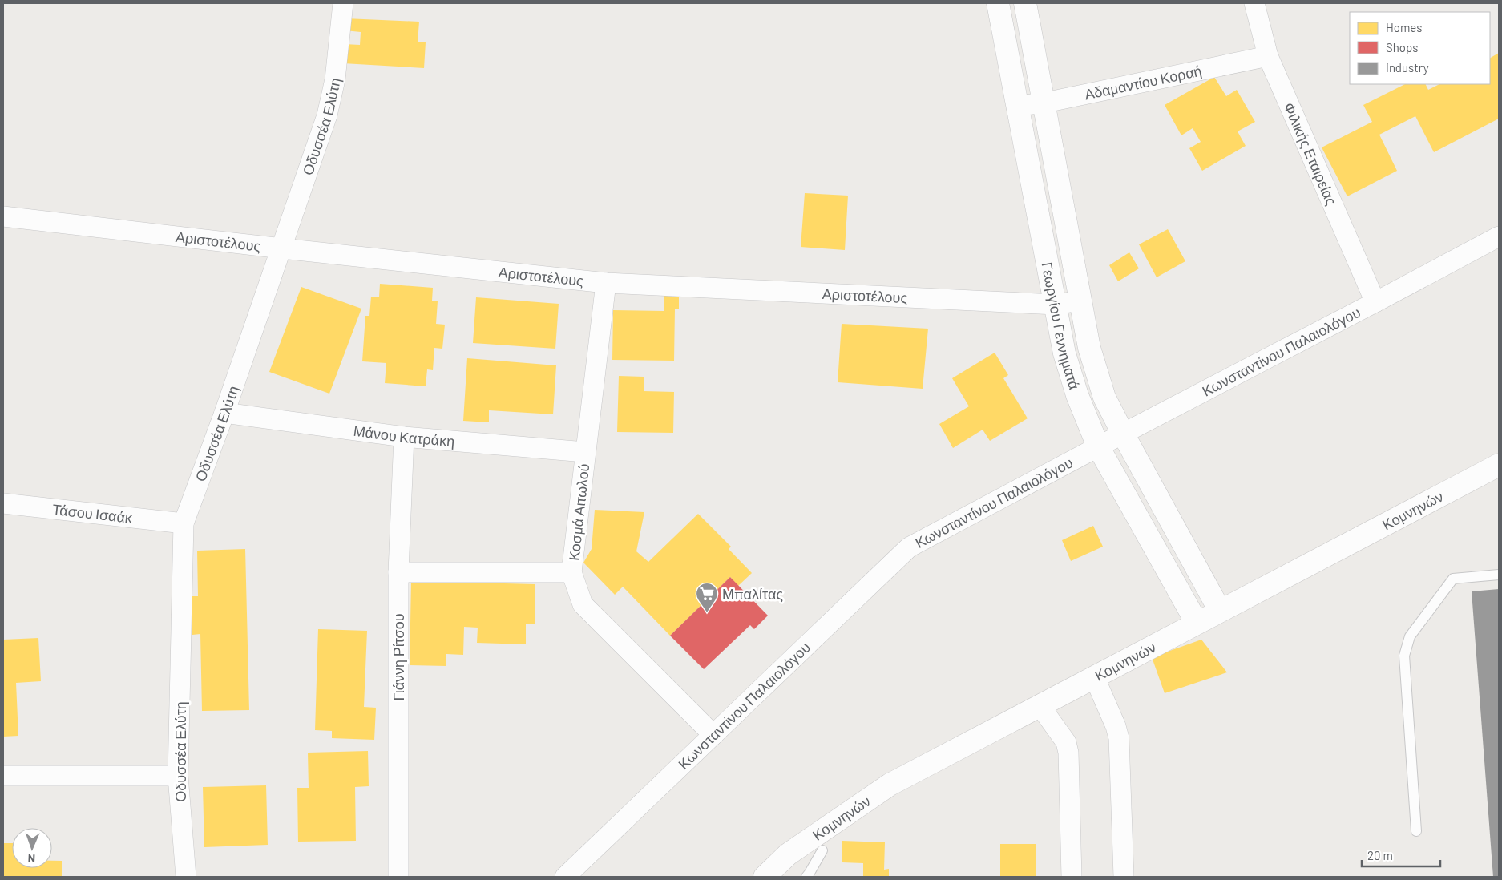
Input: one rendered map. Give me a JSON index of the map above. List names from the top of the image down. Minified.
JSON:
{"streets":{"street":["Αδαμαντίου Κοραή","Οδυσσέα Ελύτη","Φιλικής Εταιρείας","Αριστοτέλους","Γεωργίου Γεννηματά","Κωνσταντίνου Παλαιολόγου","Μάνου Κατράκη","Κομνηνών","Κοσμά Αιτωλού","Τάσου Ισαάκ","Γιάννη Ρίτσου"]},"crossings":[["Αδαμαντίου Κοραή","Φιλικής Εταιρείας"],["Αδαμαντίου Κοραή","Γεωργίου Γεννηματά"],["Οδυσσέα Ελύτη","Αριστοτέλους"],["Οδυσσέα Ελύτη","Μάνου Κατράκη"],["Οδυσσέα Ελύτη","Τάσου Ισαάκ"],["Φιλικής Εταιρείας","Κωνσταντίνου Παλαιολόγου"],["Αριστοτέλους","Γεωργίου Γεννηματά"],["Αριστοτέλους","Κοσμά Αιτωλού"],["Γεωργίου Γεννηματά","Κωνσταντίνου Παλαιολόγου"],["Γεωργίου Γεννηματά","Κομνηνών"],["Κωνσταντίνου Παλαιολόγου","Κοσμά Αιτωλού"],["Μάνου Κατράκη","Κοσμά Αιτωλού"],["Μάνου Κατράκη","Γιάννη Ρίτσου"]],"places":{"supermarket":["Μπαλίτας"]},"legend":["Homes","Shops","Industry"],"scale_bar":"20 m","north":"bottom"}
